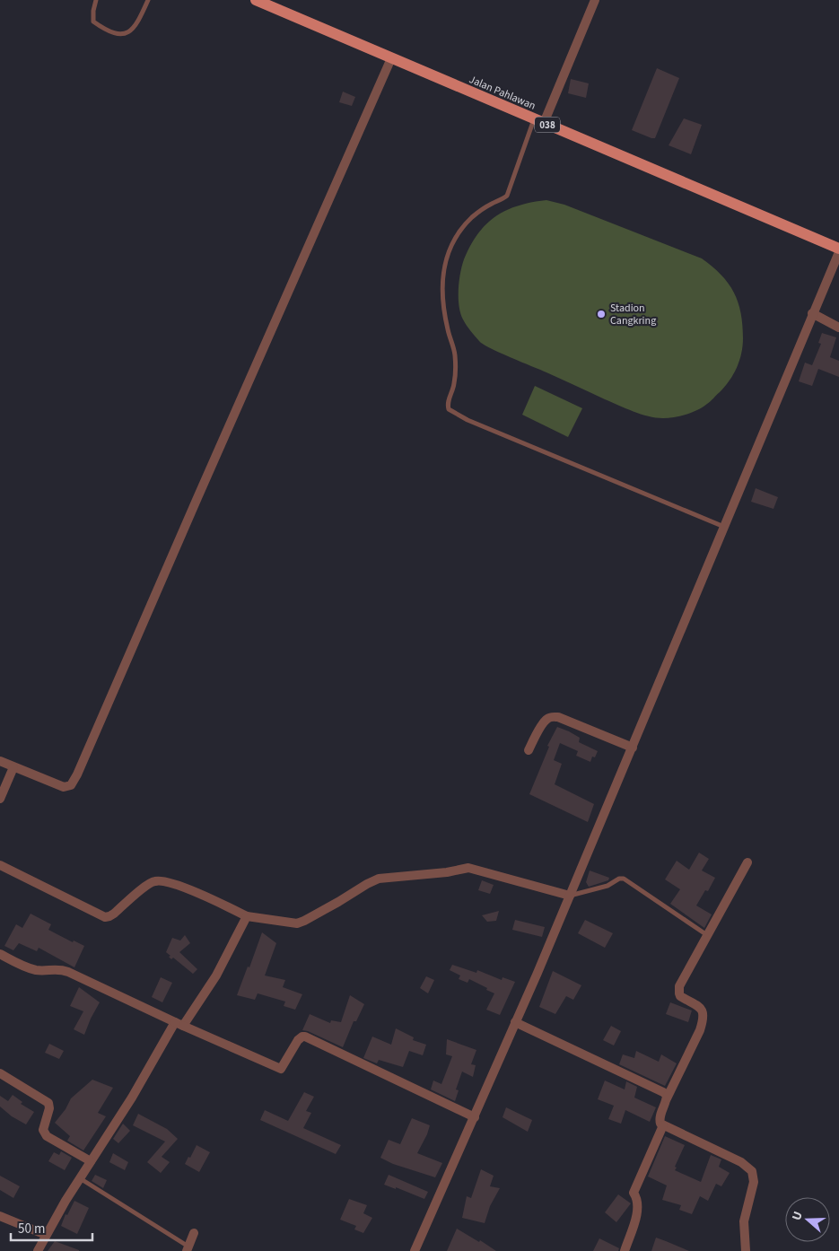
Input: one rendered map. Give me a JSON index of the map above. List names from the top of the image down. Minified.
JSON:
{"streets":{"main road":["Jalan Pahlawan","038"]},"places":["Stadion Cangkring"],"scale_bar":"50 m","north":"left"}
